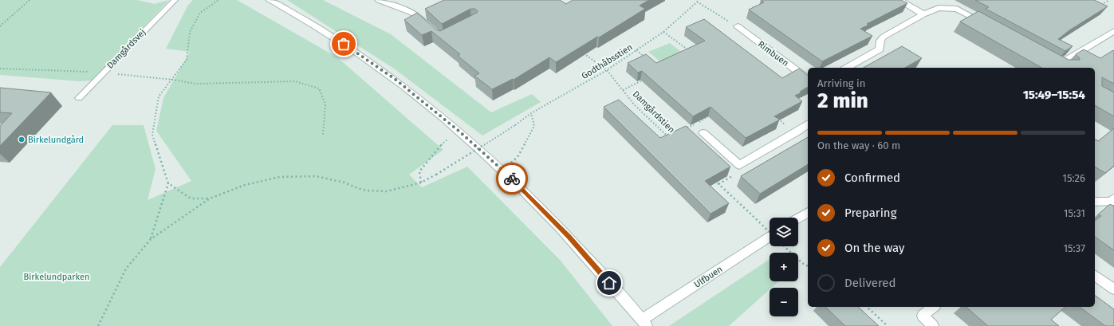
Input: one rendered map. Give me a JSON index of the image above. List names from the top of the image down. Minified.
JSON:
{"streets":{"street":["Rimbuen","Ulfbuen"],"lane":["Damgårdsvej"],"path":["Godthåbsstien","Damgårdstien"]},"crossings":[["Godthåbsstien","Damgårdstien"]],"parks":["Birkelundparken"],"places":["Birkelundgård"],"page":{"heading":["2 min","Arriving in","15:49–15:54"],"bar":"On the way · 60 m","list":[["Confirmed","15:26"],["Preparing","15:31"],["On the way","15:37"],"Delivered"],"map_buttons":["+","−"]}}
